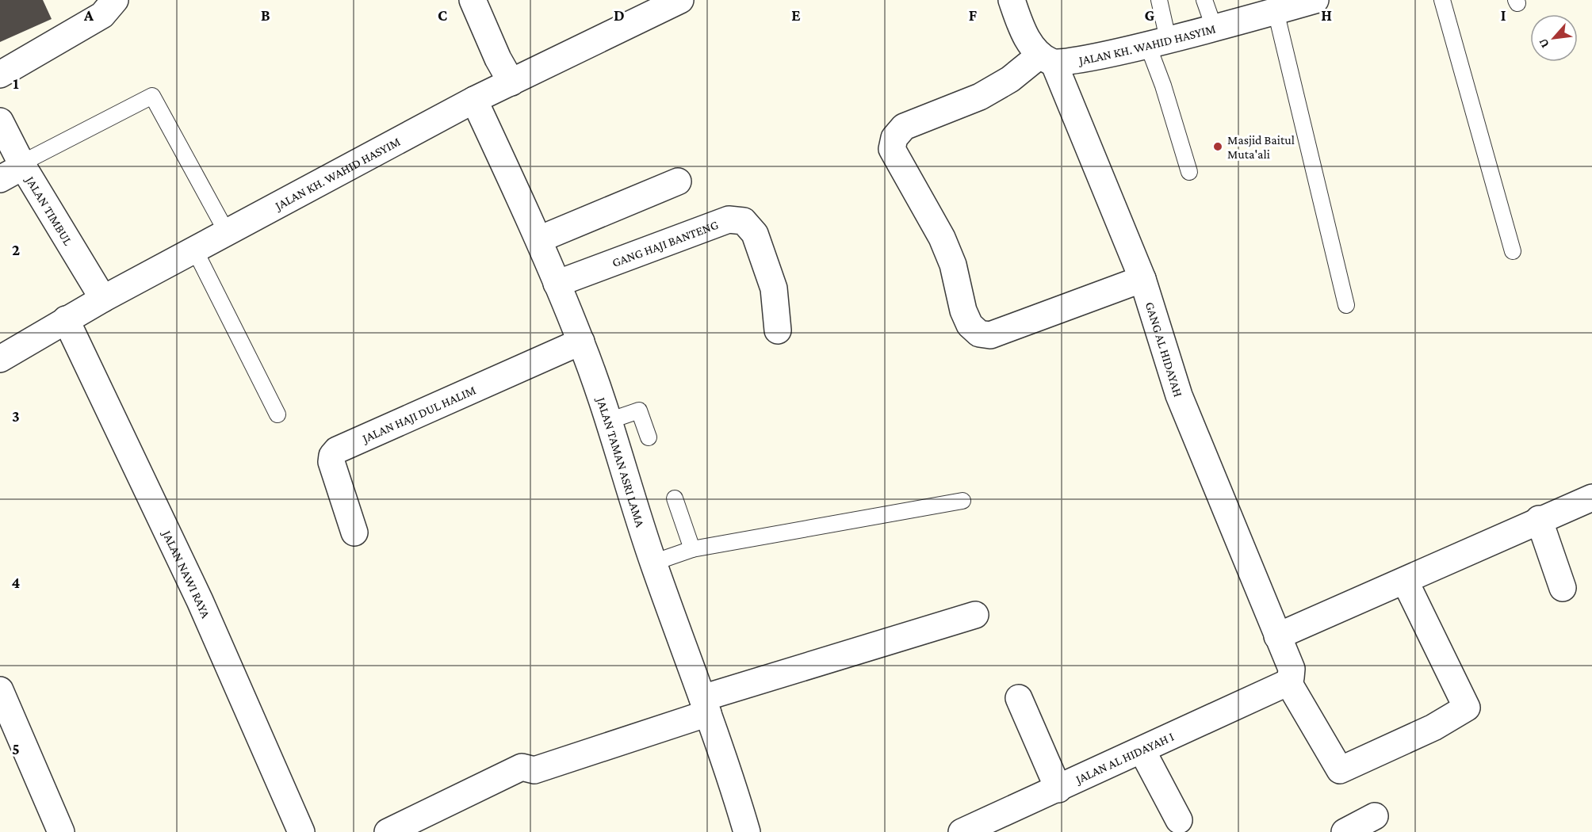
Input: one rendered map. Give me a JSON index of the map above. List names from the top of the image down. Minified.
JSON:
{"streets":{"street":["JALAN KH. WAHID HASYIM","JALAN TIMBUL","GANG HAJI BANTENG","GANG AL HIDAYAH","JALAN HAJI DUL HALIM","JALAN TAMAN ASRI LAMA","JALAN NAWI RAYA","JALAN AL HIDAYAH I"]},"crossings":[["JALAN KH. WAHID HASYIM","JALAN TIMBUL"],["JALAN KH. WAHID HASYIM","GANG AL HIDAYAH"],["JALAN KH. WAHID HASYIM","JALAN TAMAN ASRI LAMA"],["JALAN KH. WAHID HASYIM","JALAN NAWI RAYA"],["GANG HAJI BANTENG","JALAN TAMAN ASRI LAMA"],["GANG AL HIDAYAH","JALAN AL HIDAYAH I"],["JALAN HAJI DUL HALIM","JALAN TAMAN ASRI LAMA"]],"places":["Masjid Baitul Muta'ali"],"north":"bottom left","grid":{"columns":["A","B","C","D","E","F","G","H","I"],"rows":["1","2","3","4","5"]}}
